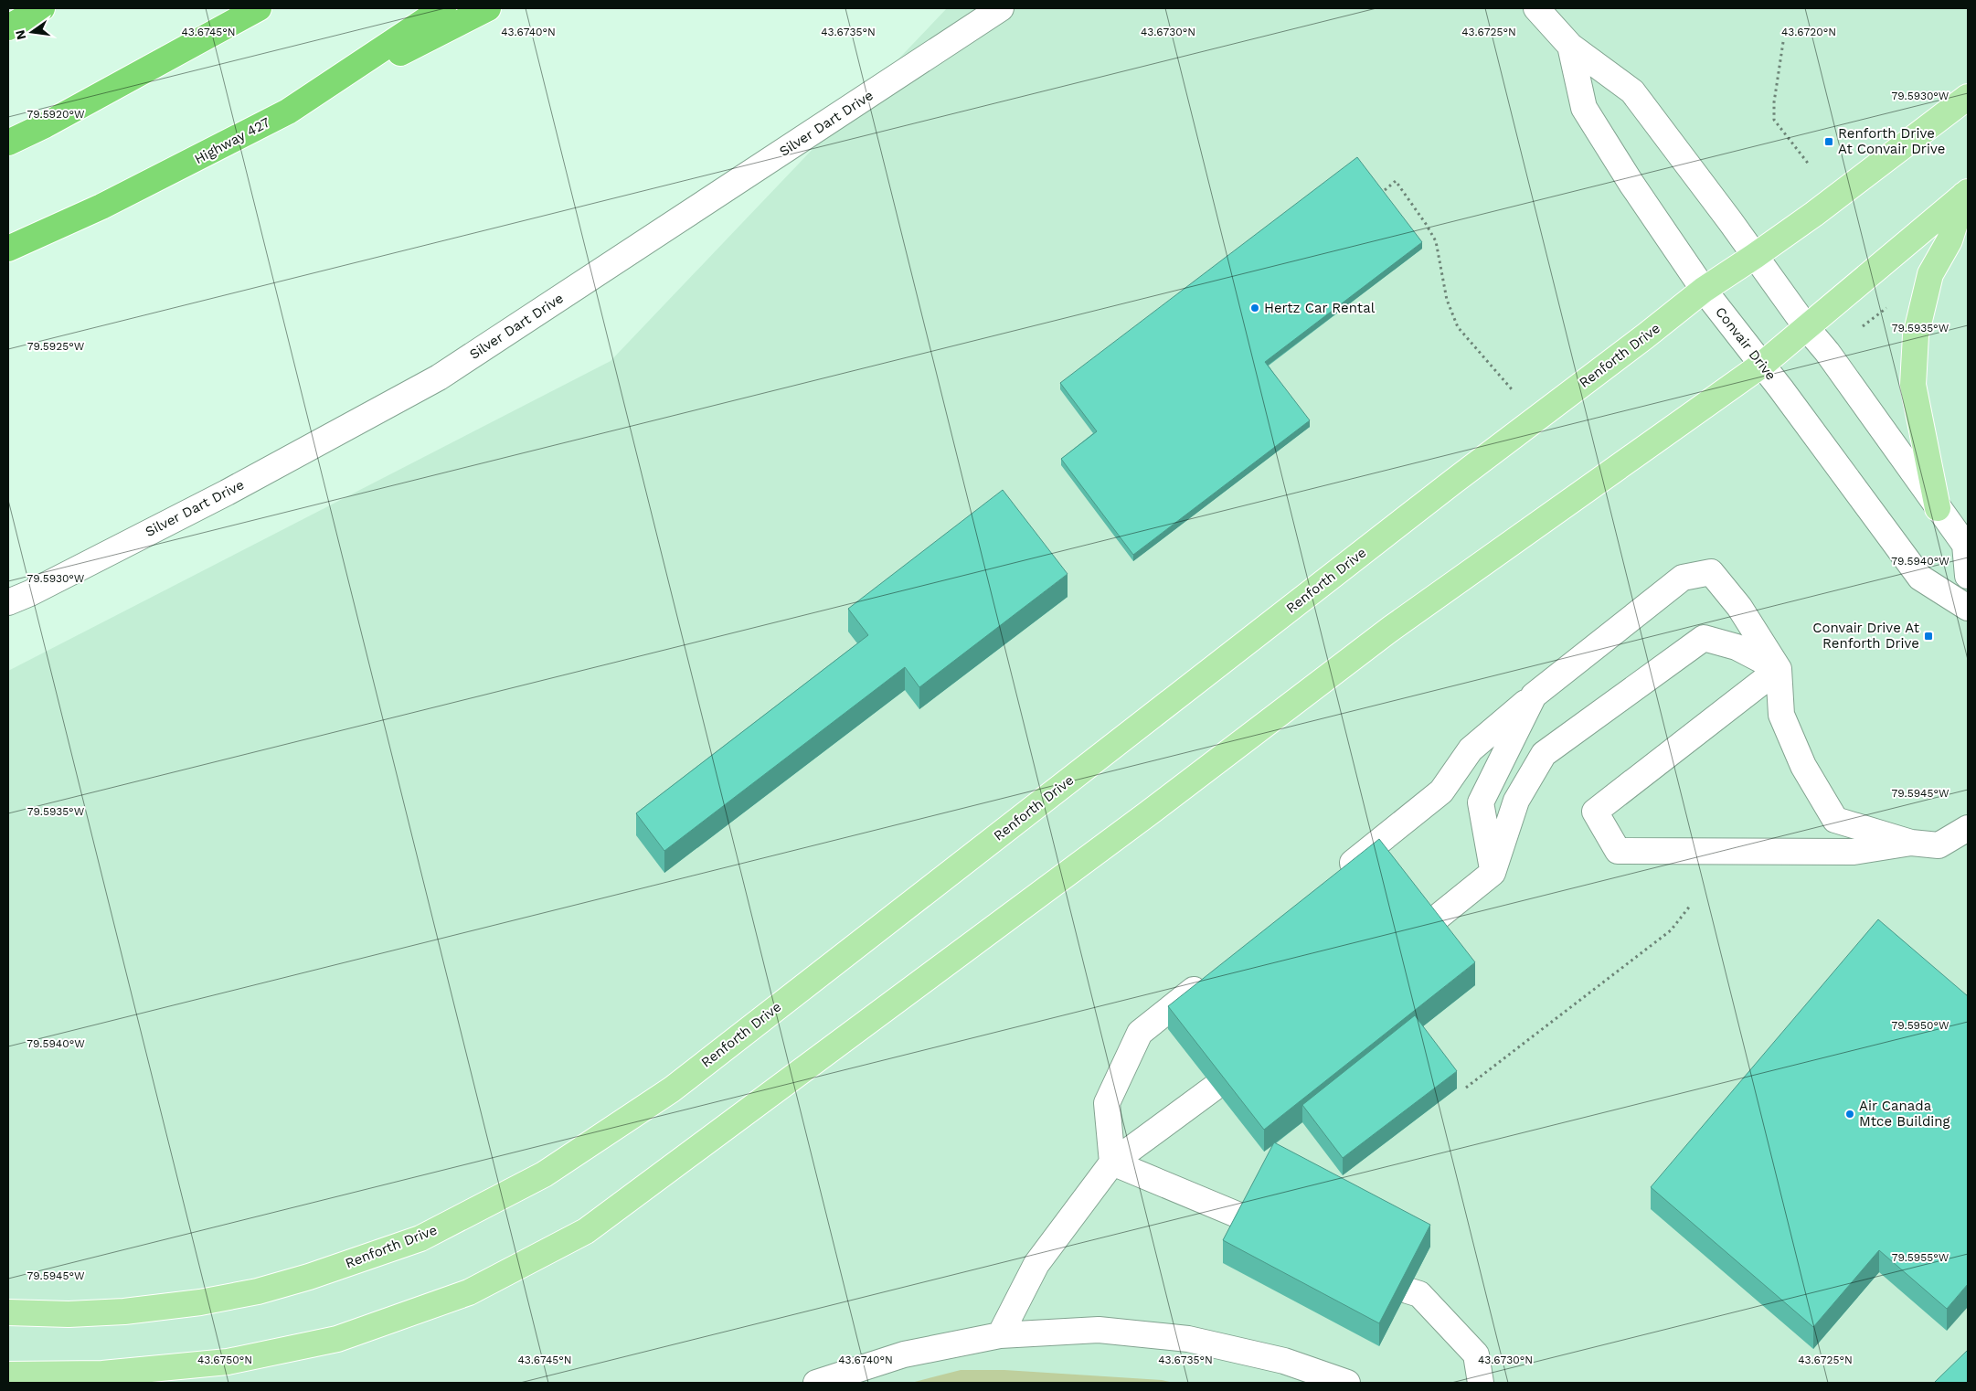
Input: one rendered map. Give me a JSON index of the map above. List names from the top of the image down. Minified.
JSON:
{"streets":{"highway":["Highway 427"],"main road":["Renforth Drive"],"street":["Silver Dart Drive","Convair Drive"]},"crossings":[["Convair Drive","Renforth Drive"]],"places":{"transit":["Renforth Drive At Convair Drive","Convair Drive At Renforth Drive"],"other":["Hertz Car Rental","Air Canada Mtce Building"]},"north":"left","coordinates":["43.6745°N","43.6740°N","43.6735°N","43.6730°N","43.6725°N","43.6720°N","79.5930°W","79.5920°W","79.5935°W","79.5925°W","79.5940°W","79.5945°W","79.5950°W","79.5955°W","43.6750°N"]}
